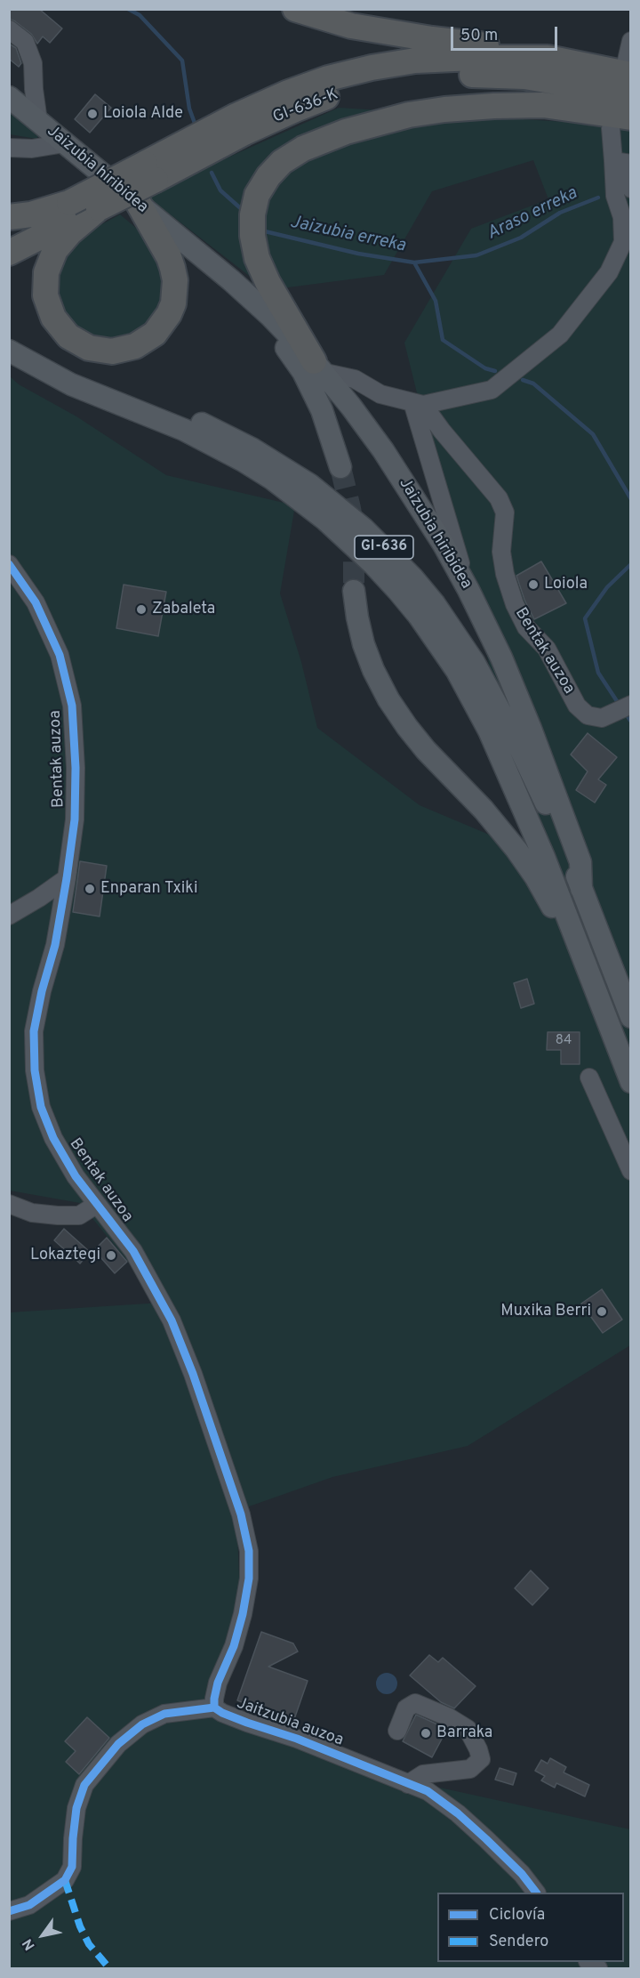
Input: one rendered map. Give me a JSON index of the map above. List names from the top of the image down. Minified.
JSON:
{"streets":{"highway":["GI-636-K"],"main road":["Jaizubia hiribidea","GI-636"],"street":["Bentak auzoa","Jaitzubia auzoa"]},"crossings":[["Jaizubia hiribidea","GI-636"],["Bentak auzoa","Jaitzubia auzoa"]],"water":["Araso erreka","Jaizubia erreka"],"places":["Loiola Alde","Loiola","Zabaleta","Enparan Txiki","Lokaztegi","Muxika Berri","Barraka"],"house_numbers":["84"],"legend":["Ciclovía","Sendero"],"scale_bar":"50 m","north":"bottom left"}
